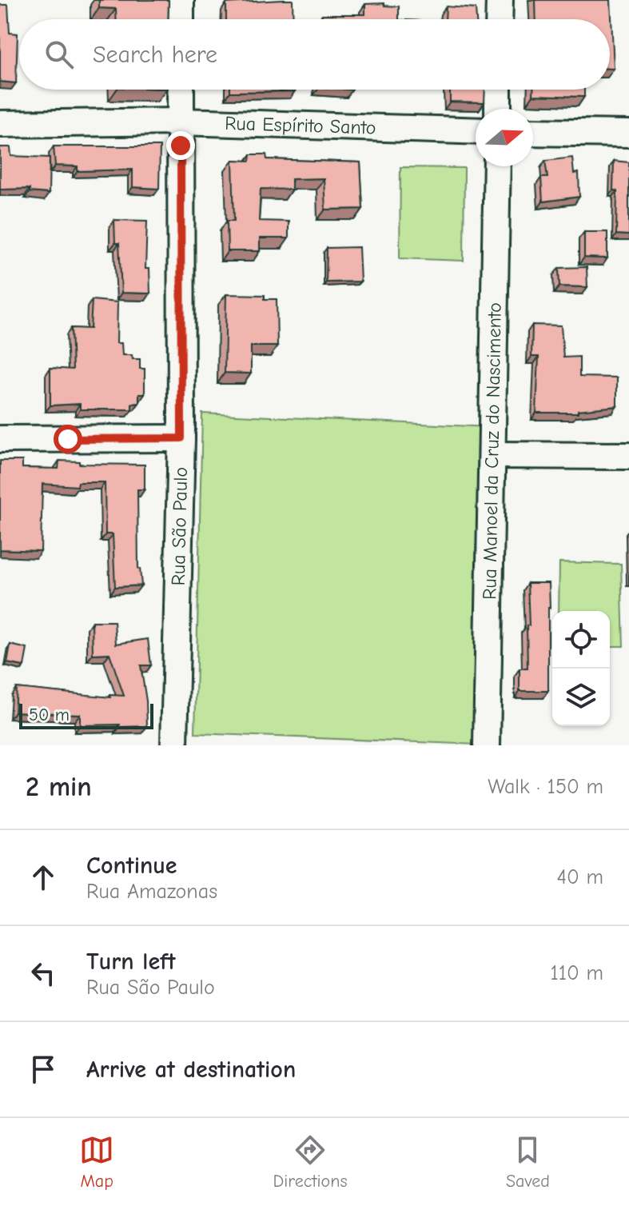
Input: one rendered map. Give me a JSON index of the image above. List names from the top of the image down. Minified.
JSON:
{"streets":{"street":["Rua Espírito Santo","Rua Manoel da Cruz do Nascimento","Rua São Paulo"]},"crossings":[["Rua Espírito Santo","Rua São Paulo"]],"scale_bar":"50 m","north":"right","page":{"search":"Search here","scale":"50 m","heading":["2 min","Walk · 150 m"],"list":[["Continue","Rua Amazonas","40 m"],["Turn left","Rua São Paulo","110 m"],"Arrive at destination"],"nav":["Map","Directions","Saved"]}}
